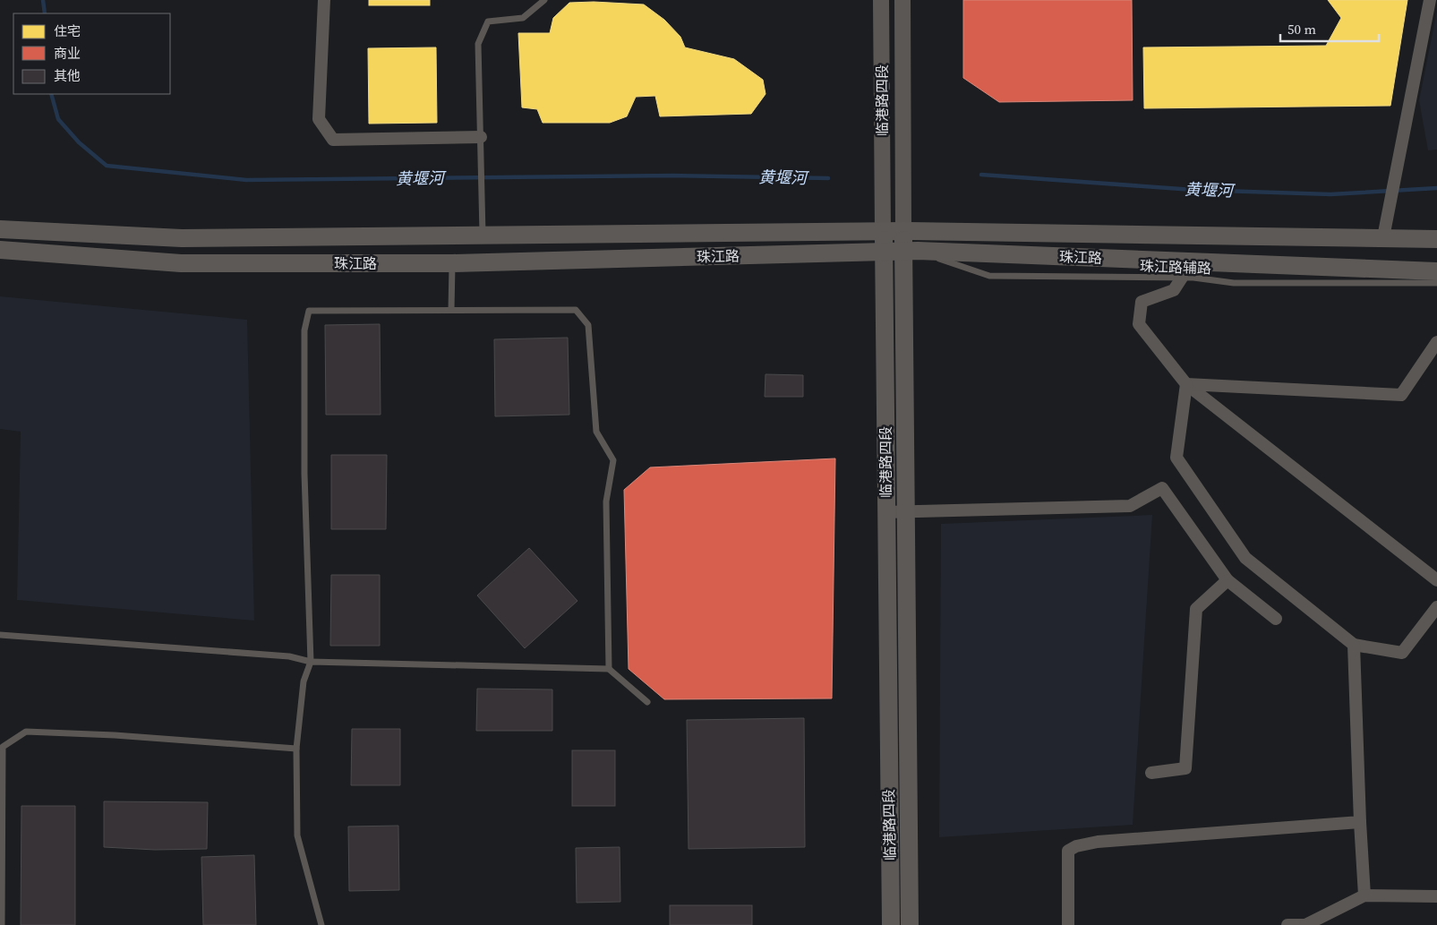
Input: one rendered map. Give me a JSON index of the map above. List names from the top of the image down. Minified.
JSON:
{"streets":{"main road":["临港路四段","珠江路"],"lane":["珠江路辅路"]},"crossings":[["临港路四段","珠江路"],["临港路四段","珠江路辅路"],["珠江路","珠江路辅路"]],"water":["黄堰河"],"legend":["住宅","商业","其他"],"scale_bar":"50 m"}
